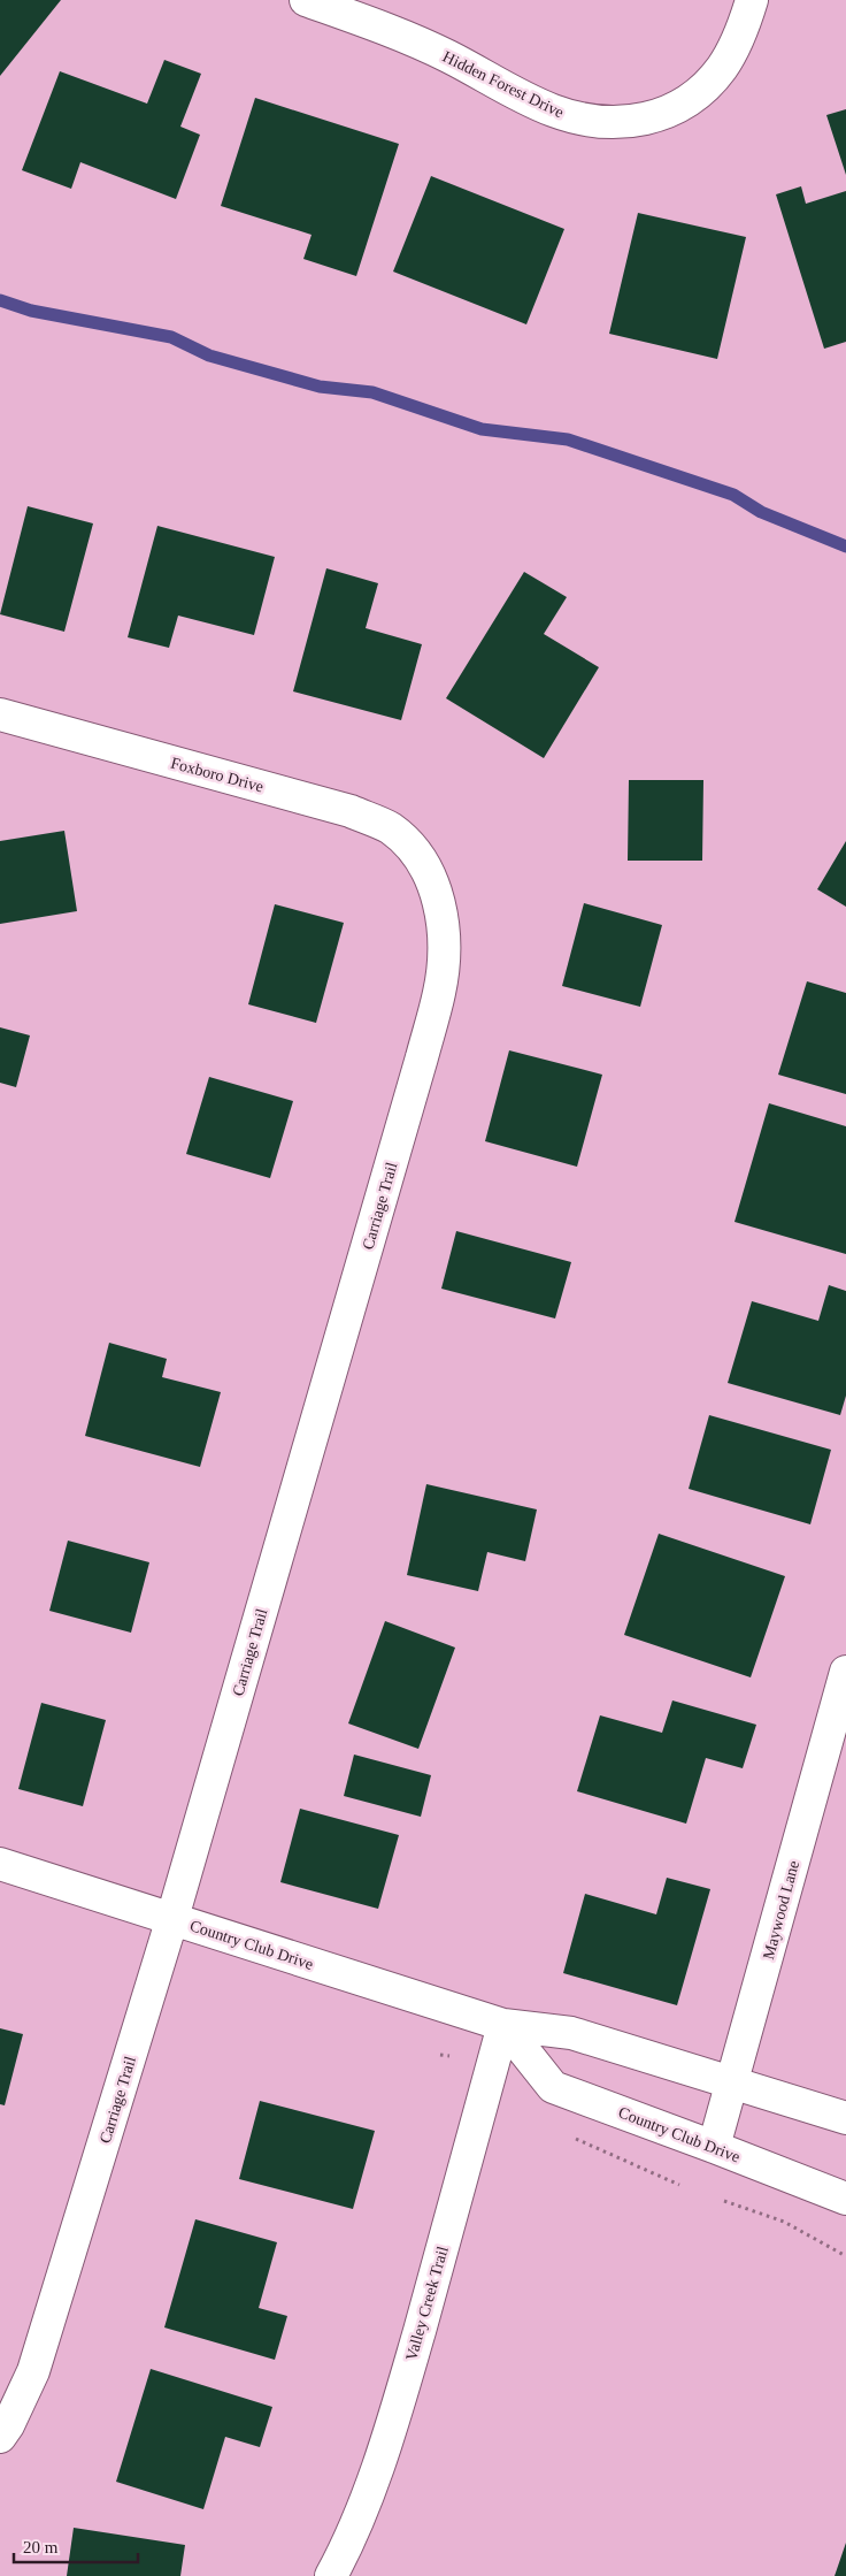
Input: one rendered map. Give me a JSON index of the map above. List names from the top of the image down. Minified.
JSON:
{"streets":{"street":["Hidden Forest Drive","Foxboro Drive","Carriage Trail","Maywood Lane","Country Club Drive","Valley Creek Trail"]},"crossings":[["Foxboro Drive","Carriage Trail"],["Carriage Trail","Country Club Drive"],["Maywood Lane","Country Club Drive"],["Country Club Drive","Valley Creek Trail"]],"scale_bar":"20 m"}
